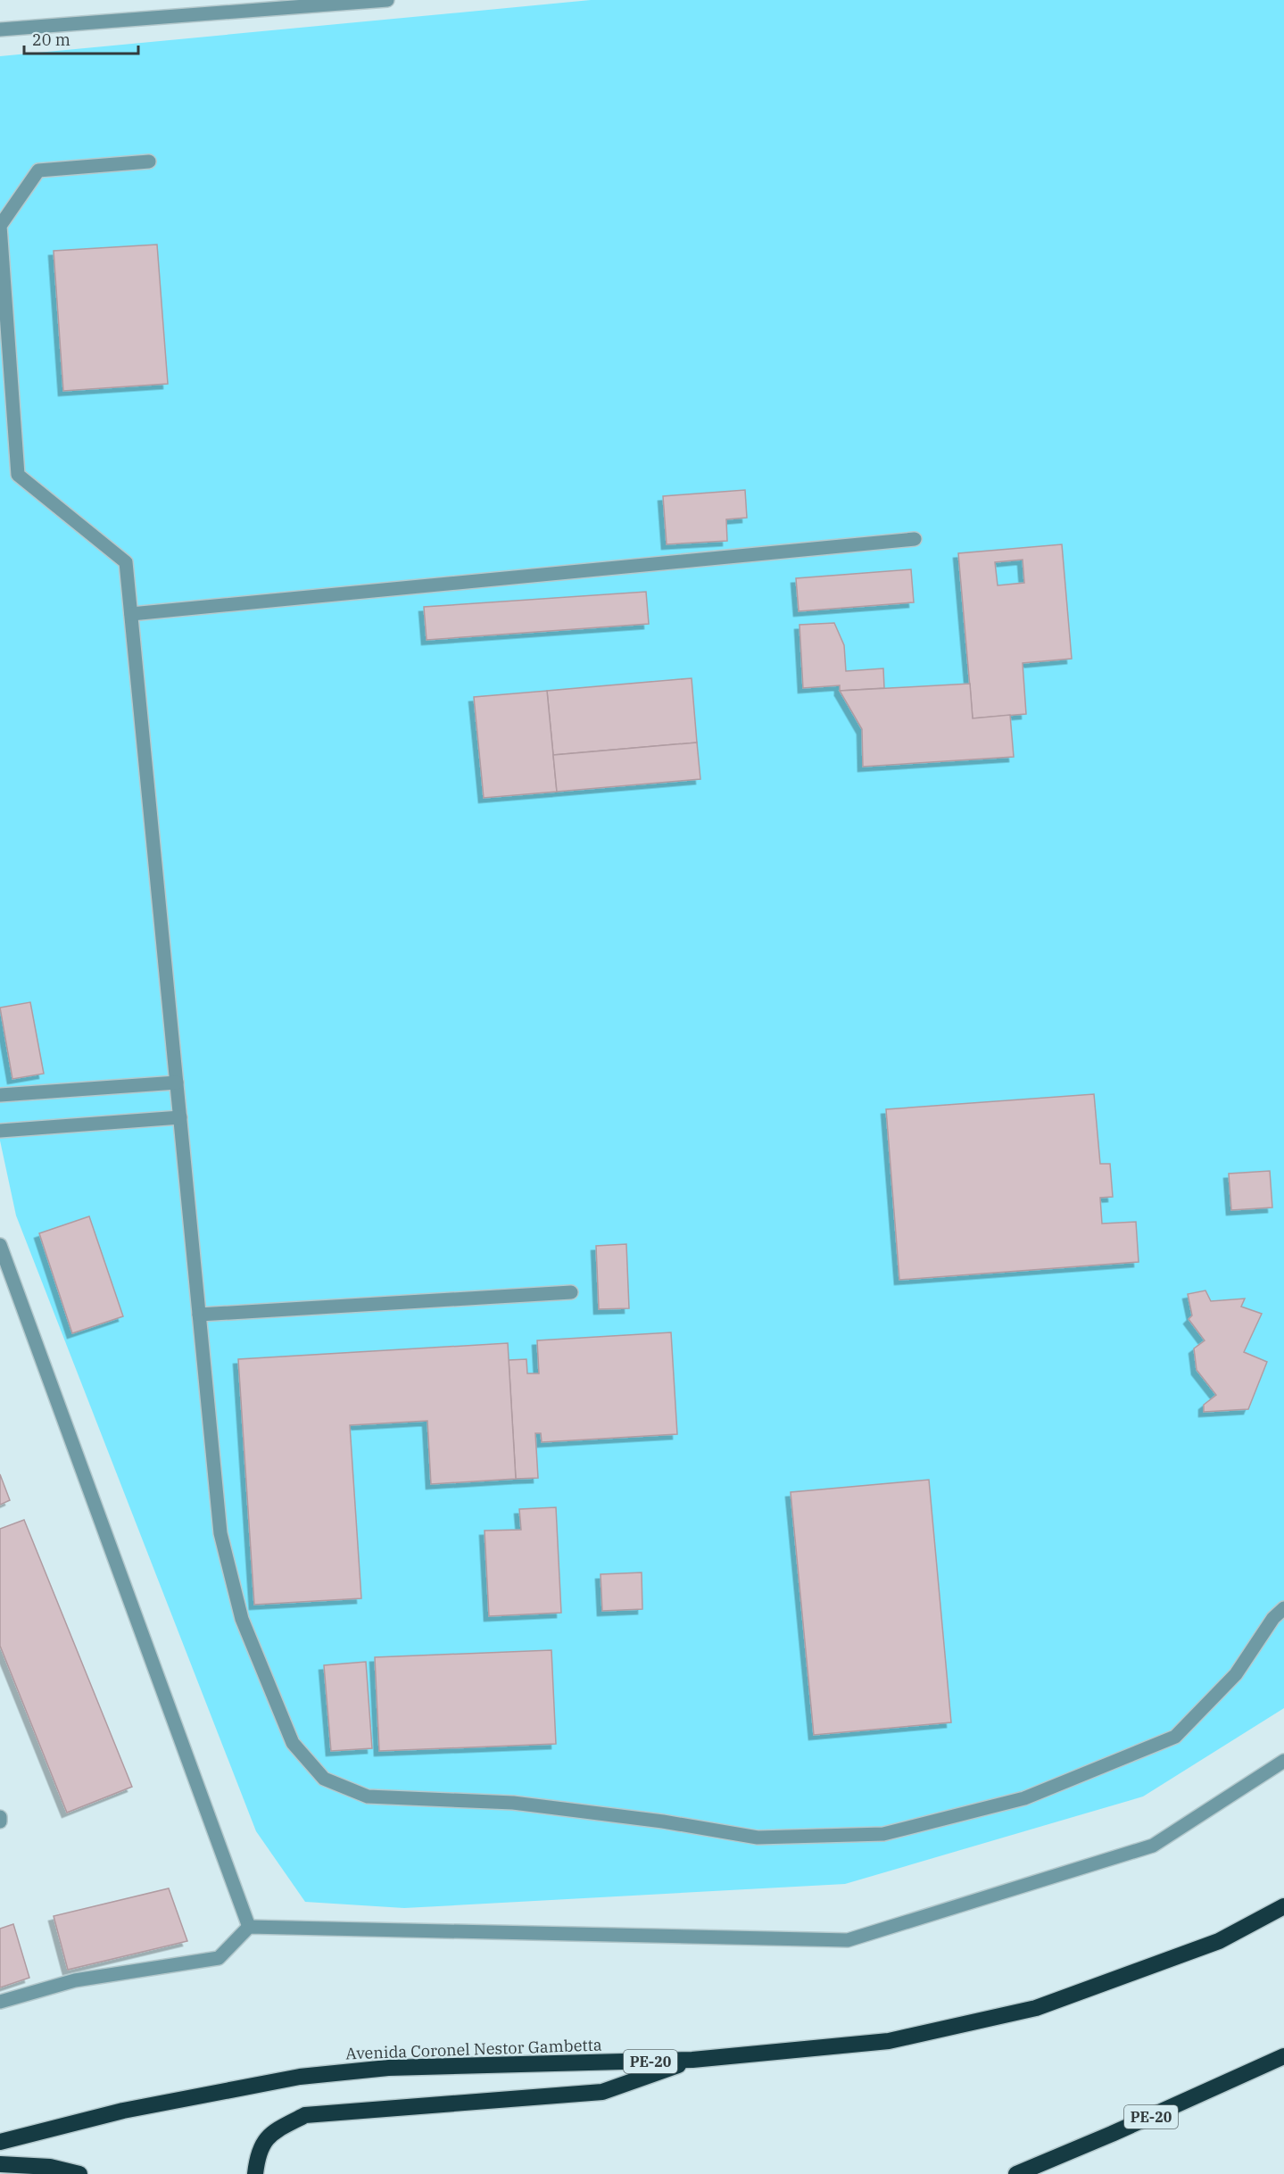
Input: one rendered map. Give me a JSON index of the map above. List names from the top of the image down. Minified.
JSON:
{"streets":{"highway":["Avenida Coronel Nestor Gambetta","PE-20"]},"scale_bar":"20 m"}
